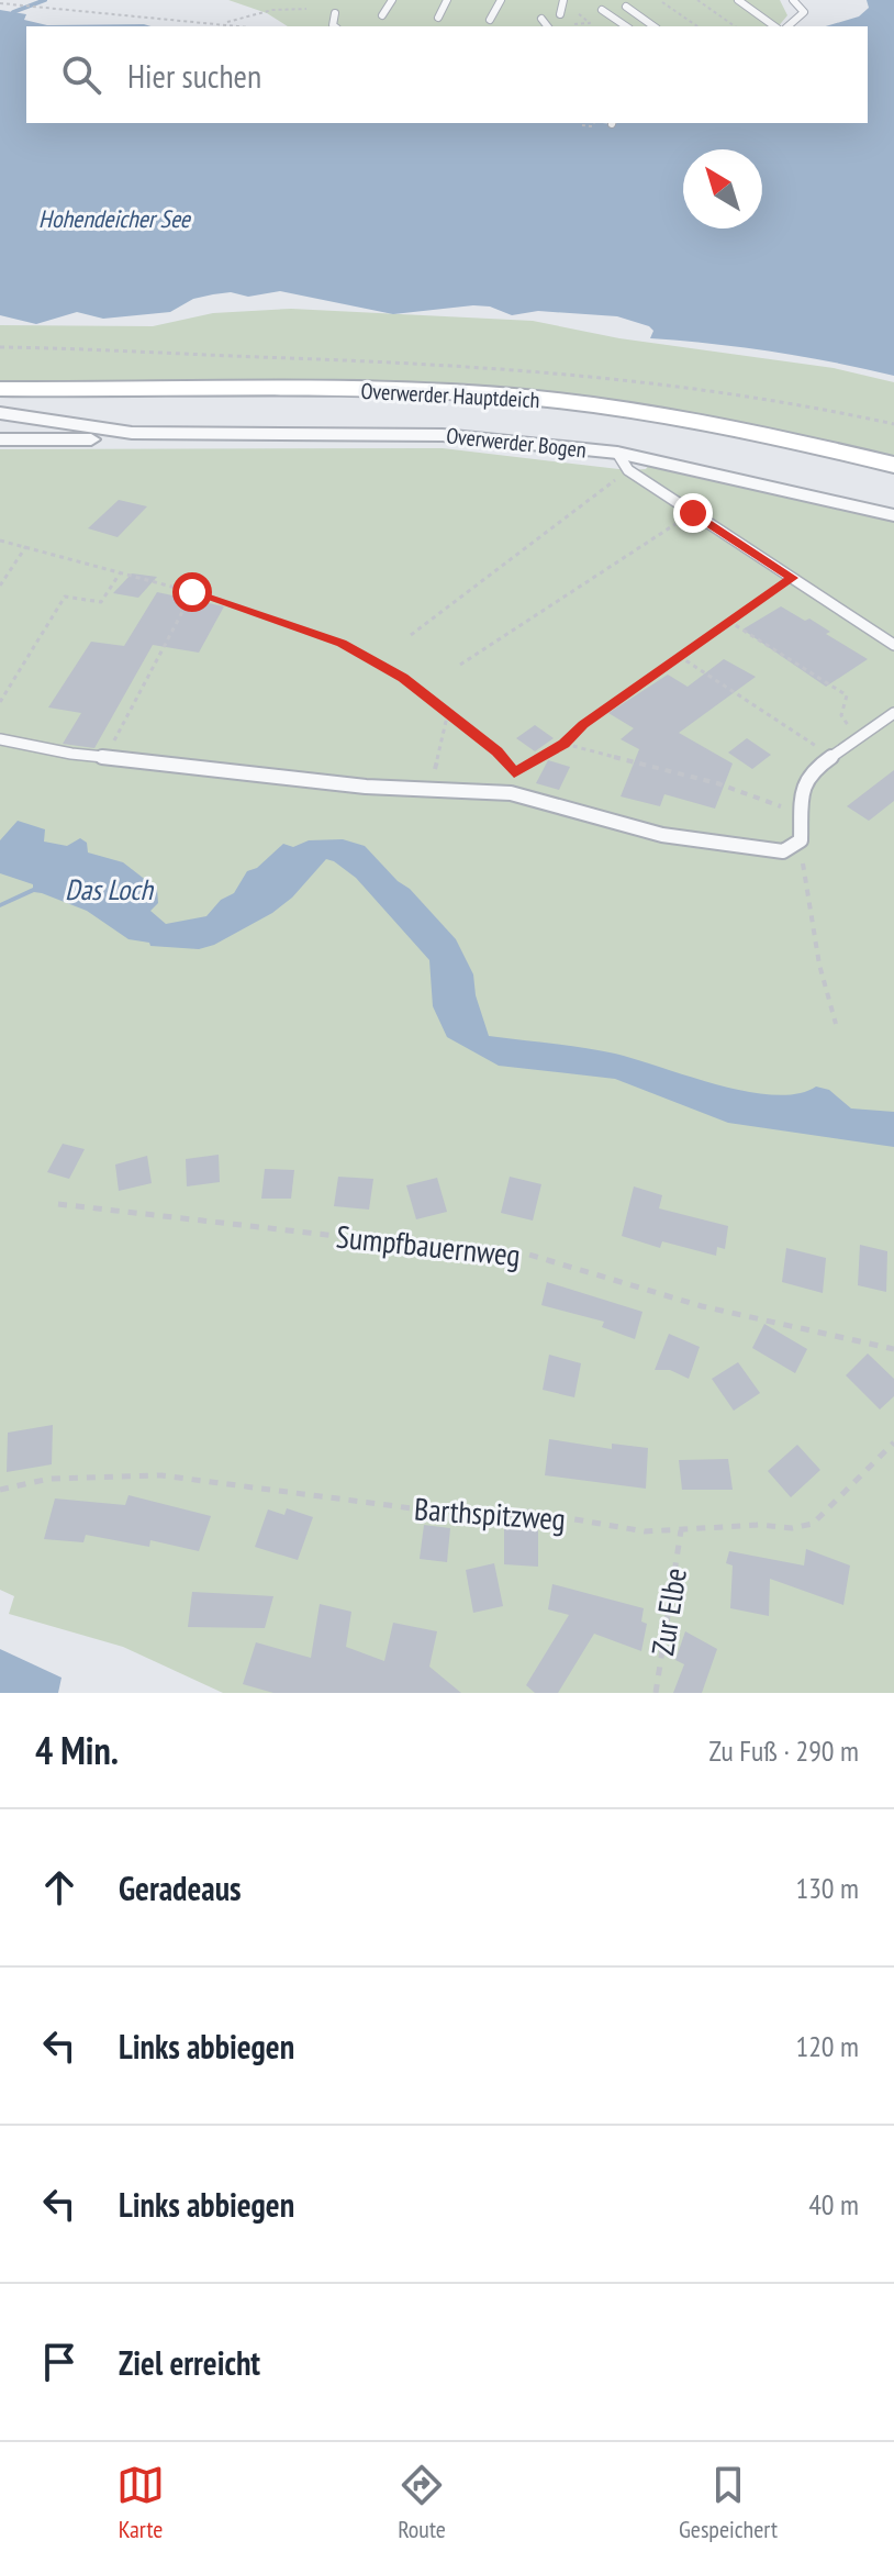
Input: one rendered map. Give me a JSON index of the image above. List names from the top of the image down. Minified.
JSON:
{"streets":{"street":["Overwerder Hauptdeich","Overwerder Bogen"],"path":["Sumpfbauernweg","Barthspitzweg","Zur Elbe"]},"crossings":[["Barthspitzweg","Zur Elbe"]],"water":["Hohendeicher See","Das Loch"],"north":"top left","page":{"search":"Hier suchen","heading":["4 Min.","Zu Fuß · 290 m"],"list":[["Geradeaus","130 m"],["Links abbiegen","120 m"],["Links abbiegen","40 m"],"Ziel erreicht"],"nav":["Karte","Route","Gespeichert"]}}
